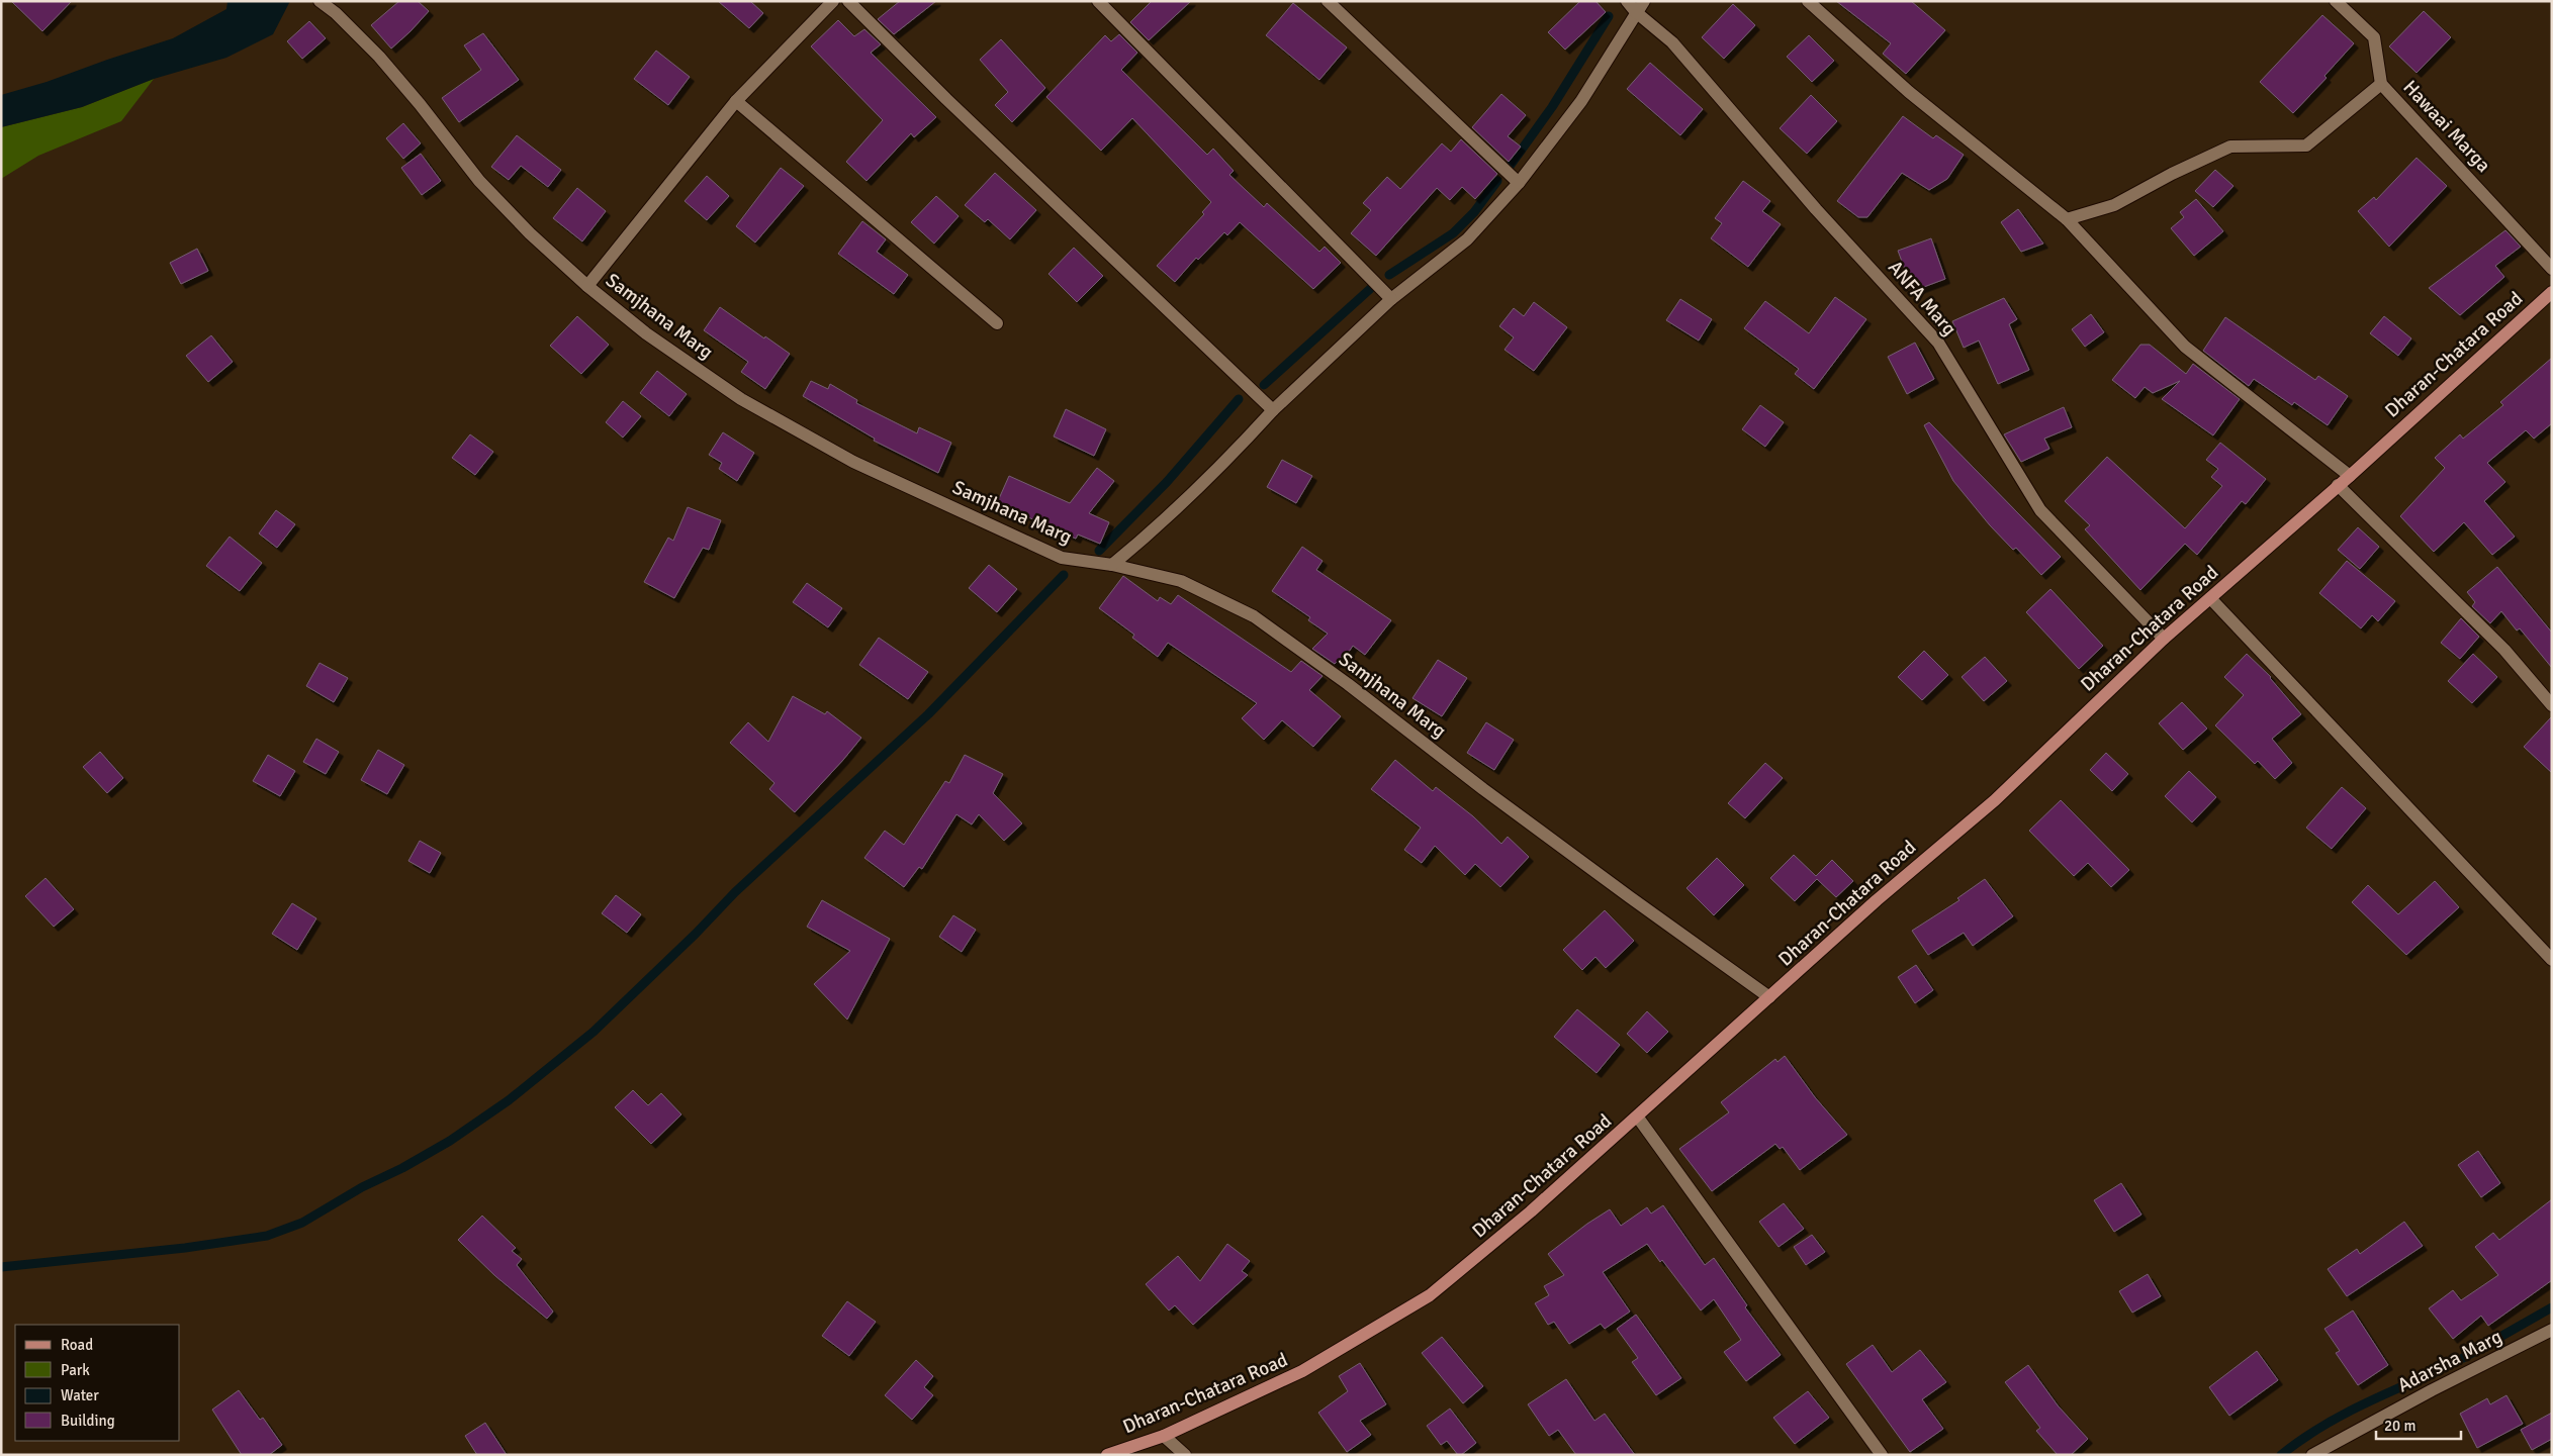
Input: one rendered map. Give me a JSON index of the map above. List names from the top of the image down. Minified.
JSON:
{"streets":{"main road":["Dharan-Chatara Road"],"street":["Hawaai Marga","ANFA Marg","Samjhana Marg","Adarsha Marg"]},"crossings":[["ANFA Marg","Dharan-Chatara Road"],["Samjhana Marg","Dharan-Chatara Road"]],"legend":["Road","Park","Water","Building"],"scale_bar":"20 m"}
